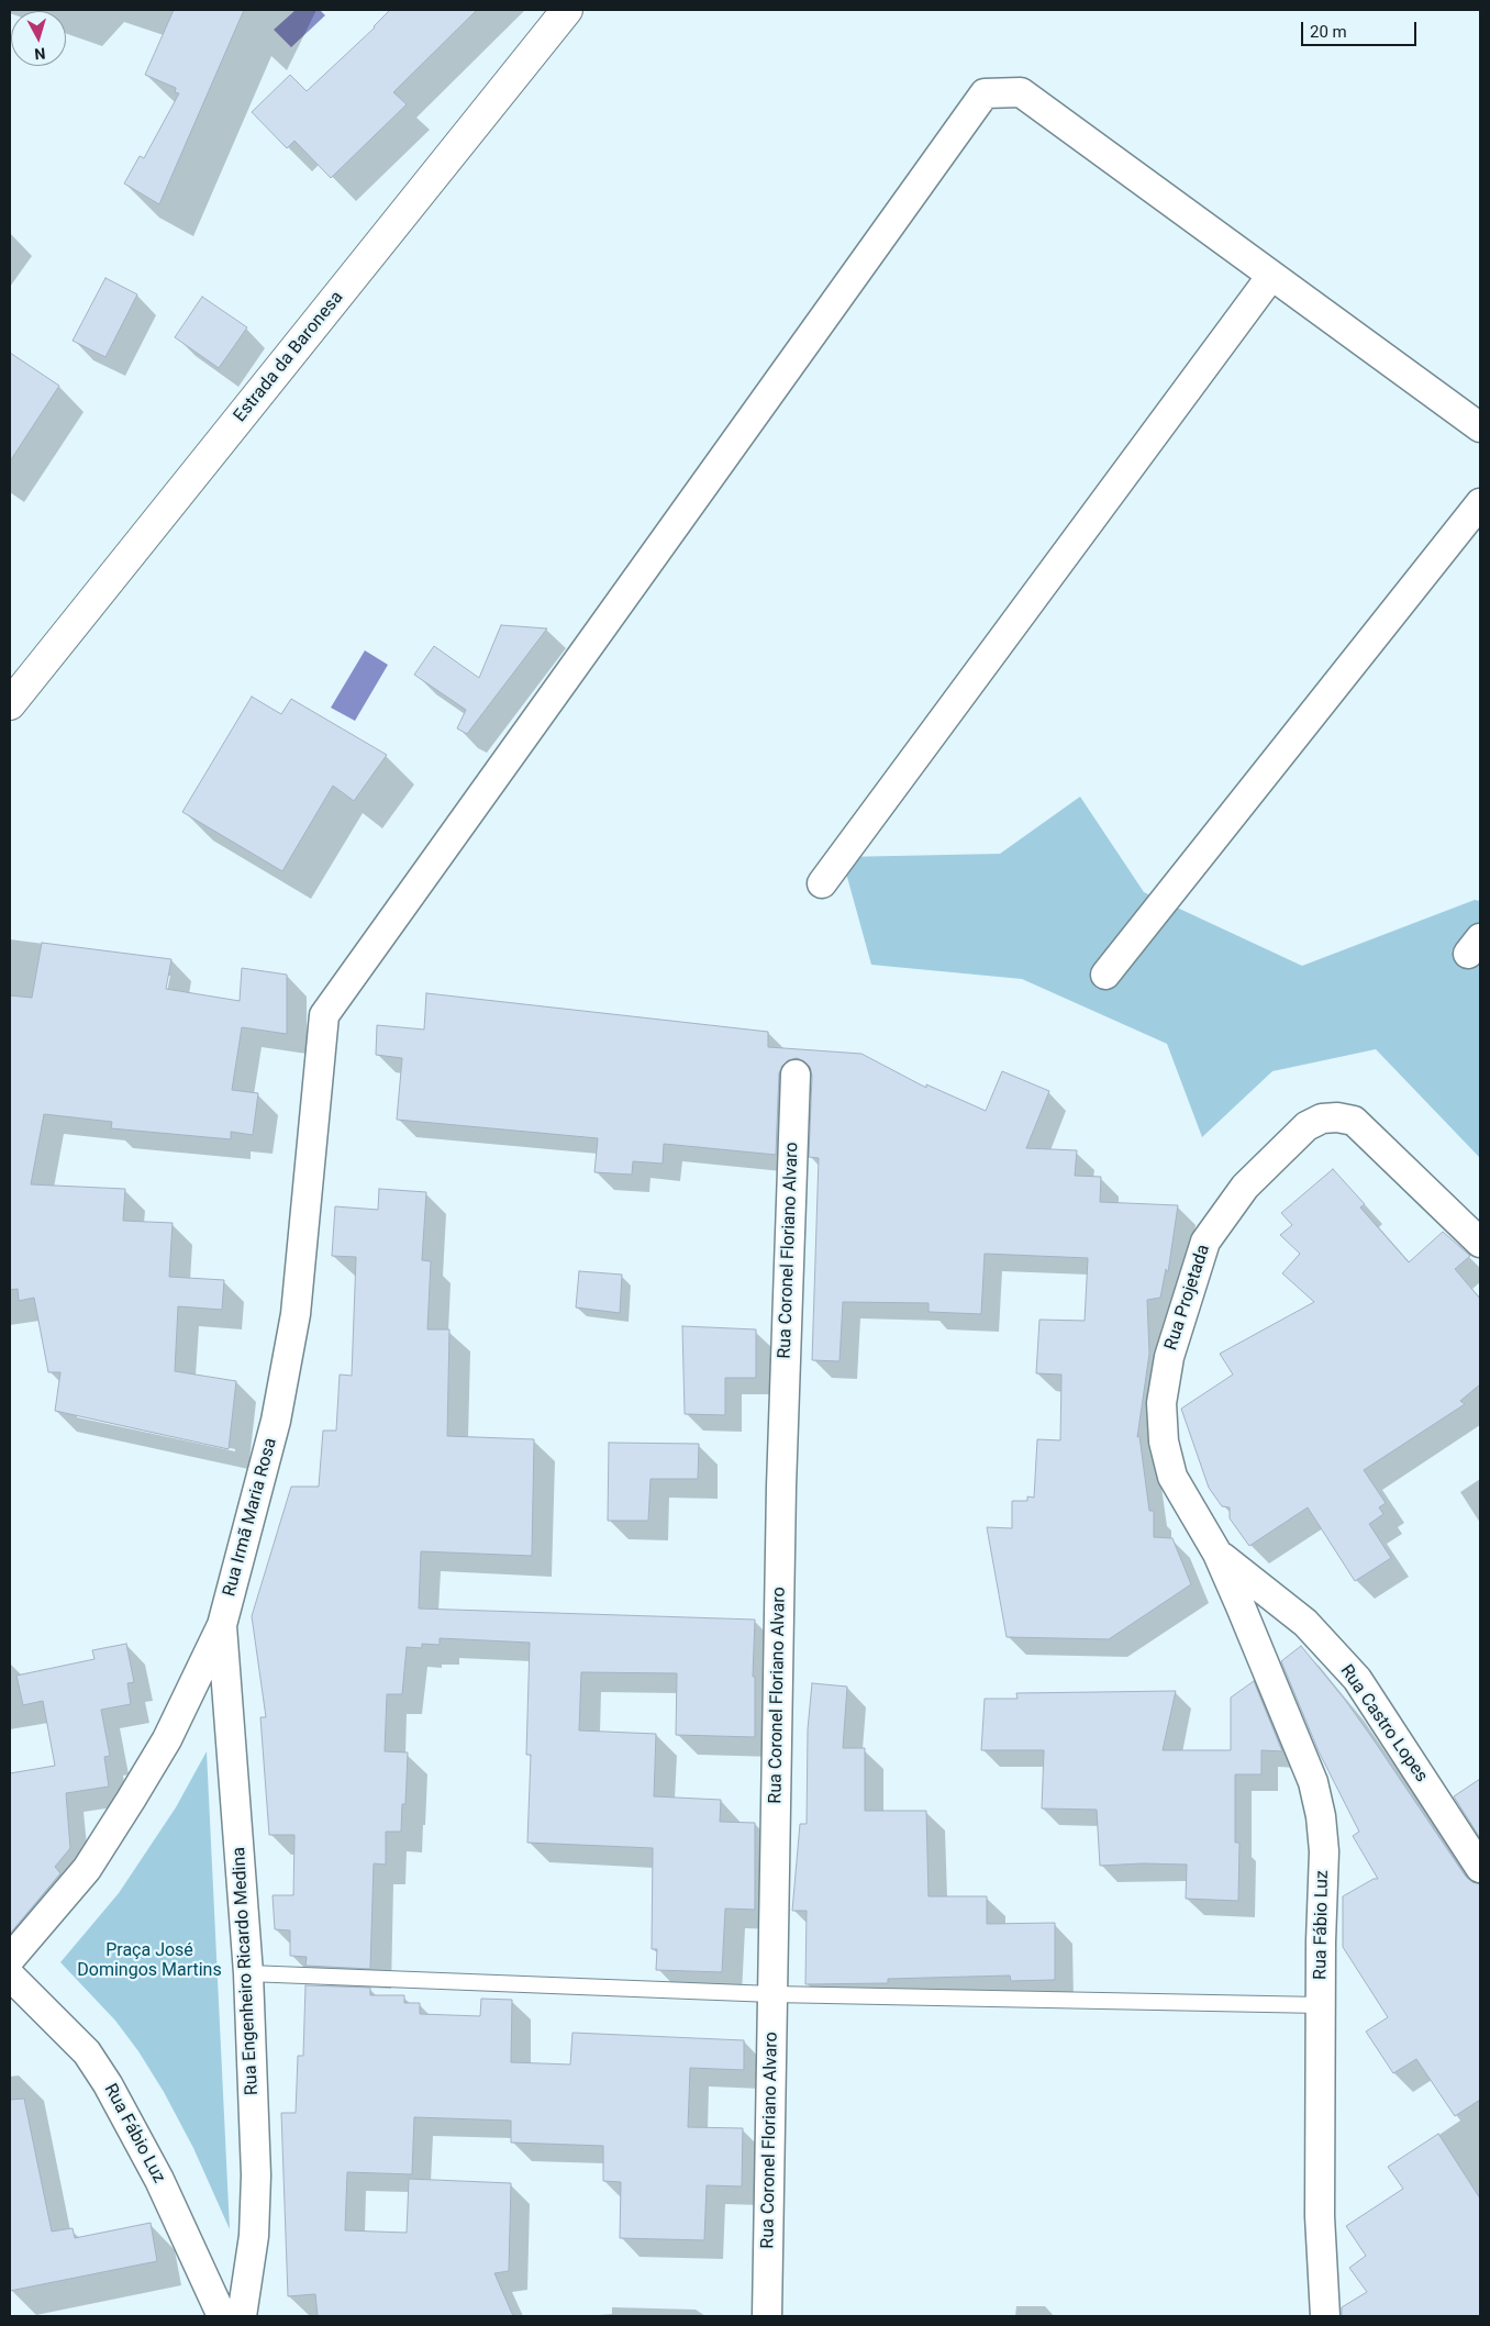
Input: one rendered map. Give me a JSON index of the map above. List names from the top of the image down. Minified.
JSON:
{"streets":{"main road":["Estrada da Baronesa"],"street":["Rua Coronel Floriano Alvaro","Rua Projetada","Rua Irmã Maria Rosa","Rua Castro Lopes","Rua Fábio Luz","Rua Engenheiro Ricardo Medina"]},"crossings":[["Rua Projetada","Rua Castro Lopes"],["Rua Projetada","Rua Fábio Luz"],["Rua Irmã Maria Rosa","Rua Engenheiro Ricardo Medina"],["Rua Castro Lopes","Rua Fábio Luz"]],"parks":["Praça José Domingos Martins"],"scale_bar":"20 m","north":"bottom"}
